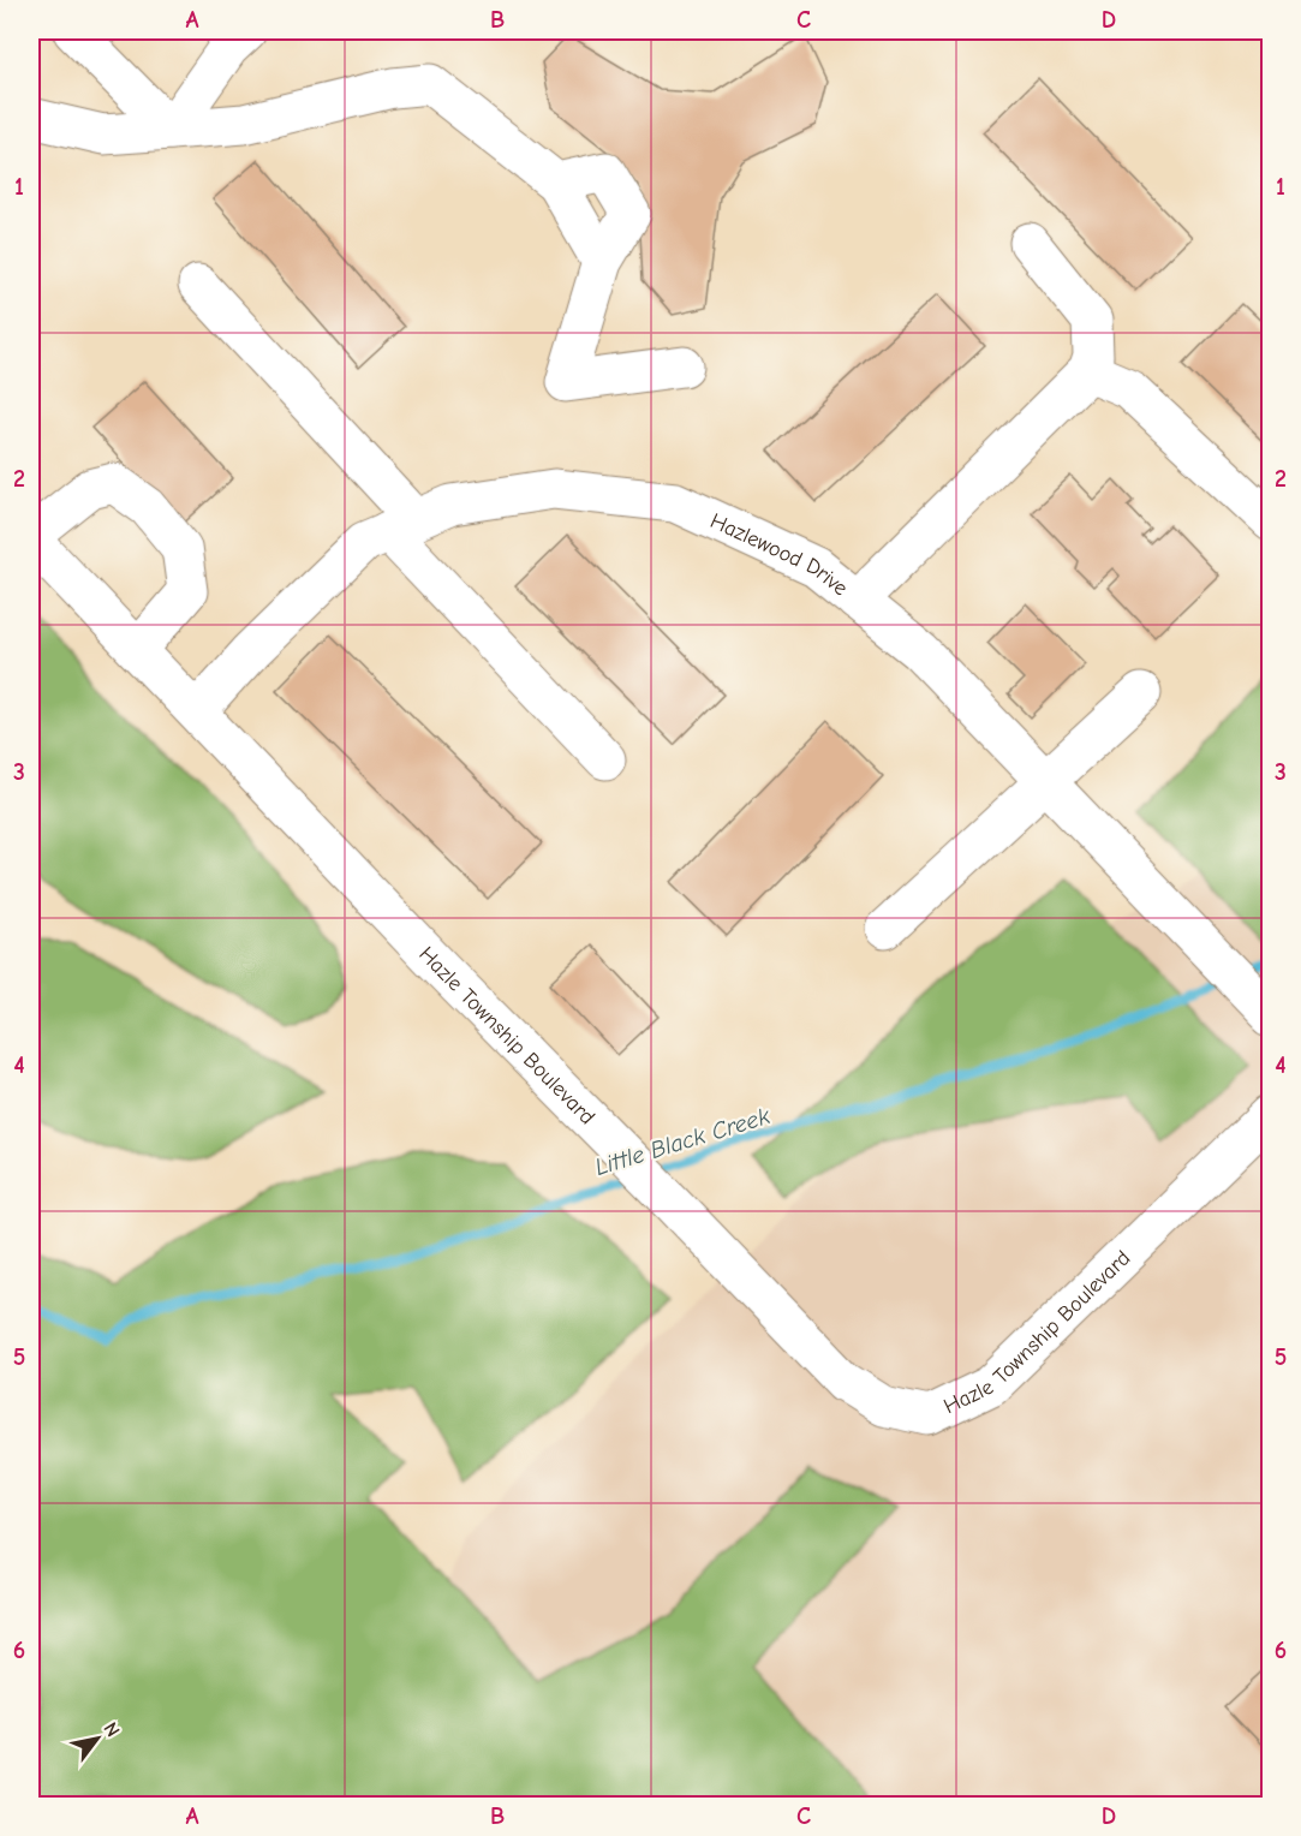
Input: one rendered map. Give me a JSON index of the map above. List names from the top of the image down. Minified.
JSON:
{"streets":{"street":["Hazlewood Drive","Hazle Township Boulevard"]},"crossings":[["Hazlewood Drive","Hazle Township Boulevard"]],"water":["Little Black Creek"],"north":"top right","grid":{"columns":["A","B","C","D"],"rows":["1","2","3","4","5","6"]}}
